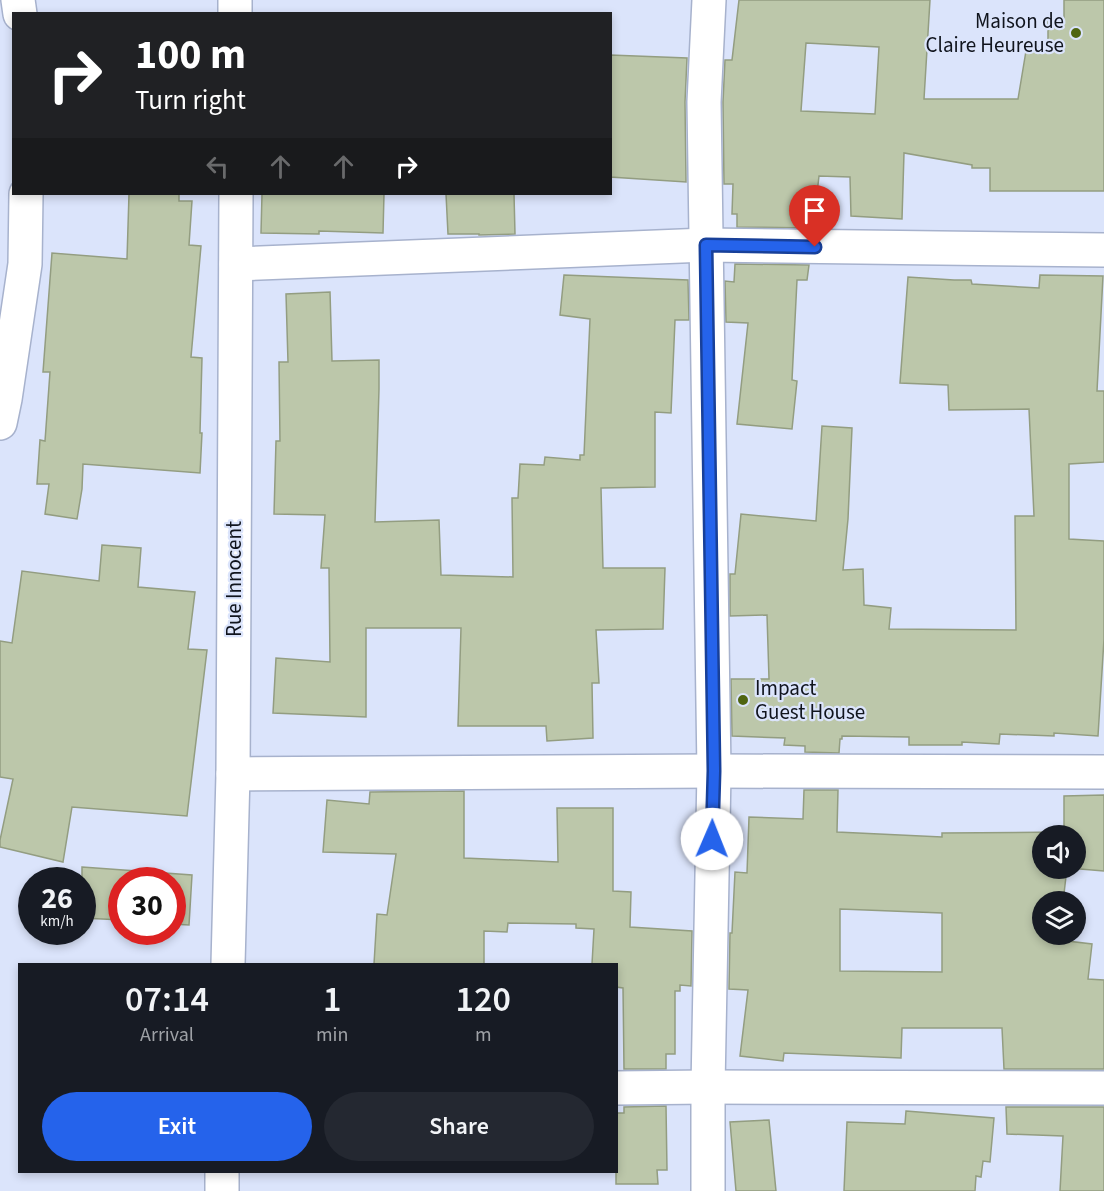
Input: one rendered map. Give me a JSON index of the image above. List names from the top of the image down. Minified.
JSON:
{"streets":{"street":["Rue Innocent"]},"places":["Maison de Claire Heureuse","Impact Guest House"],"page":{"turn":["100 m","Turn right"],"speed":"26 km/h","limit":"30","eta":["07:14","Arrival","1","min","120","m"],"buttons":["Exit","Share"]}}
